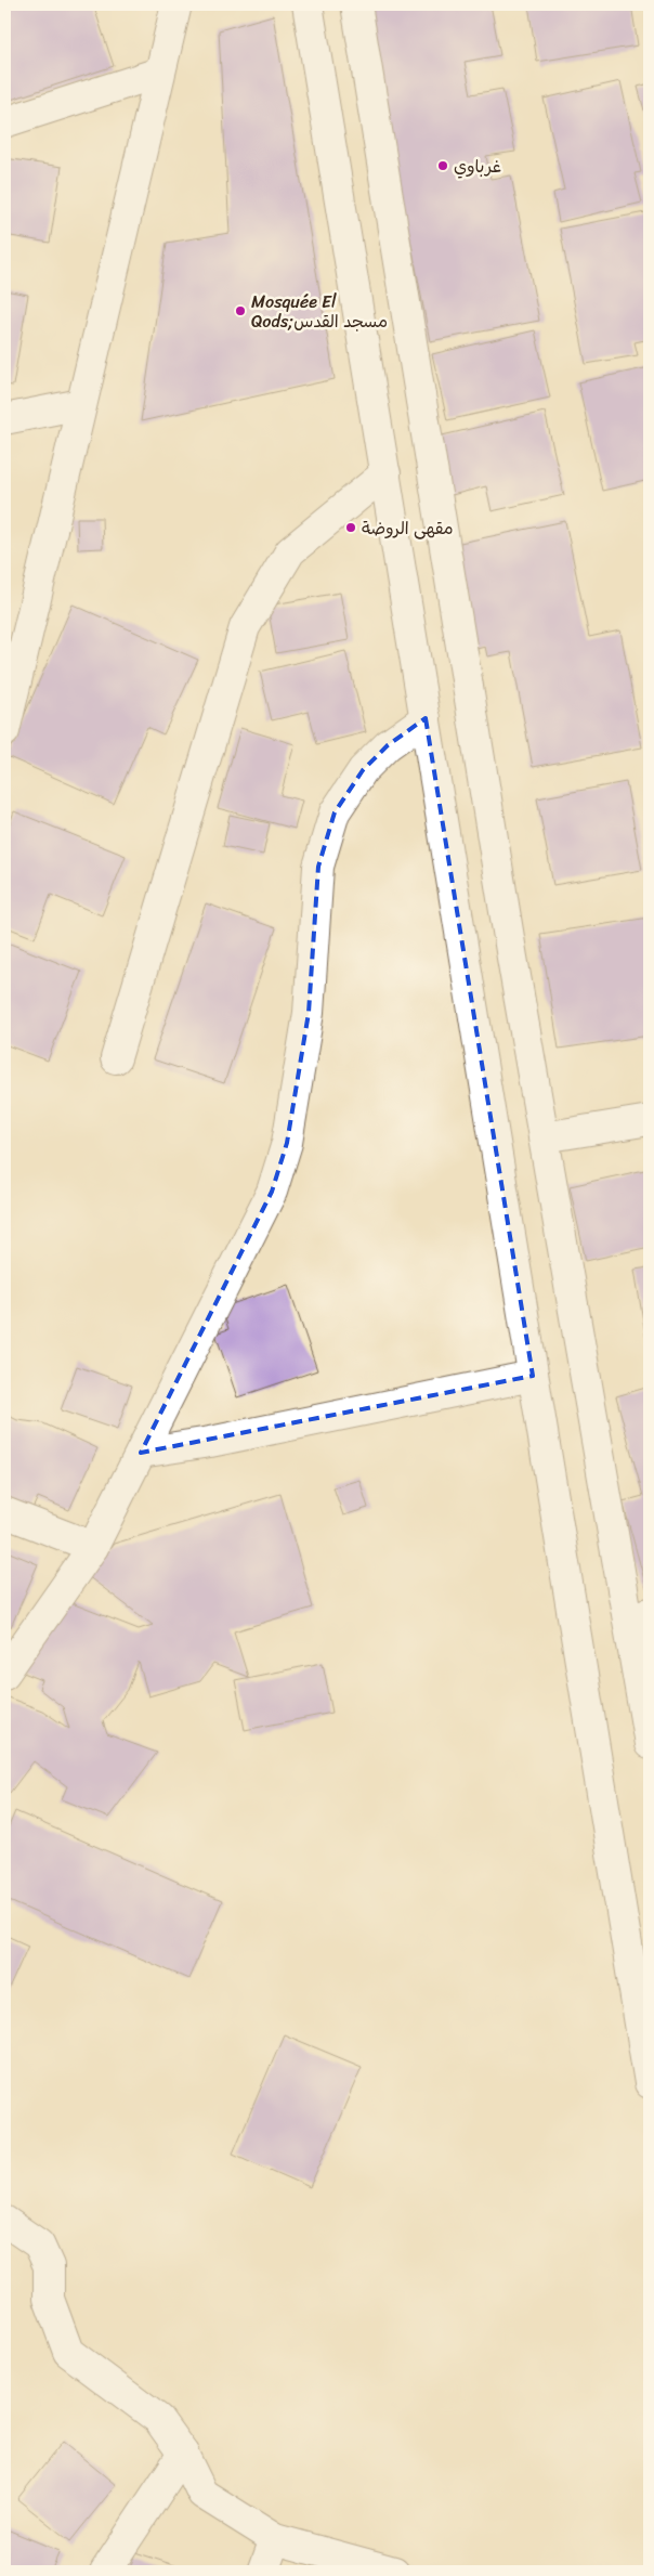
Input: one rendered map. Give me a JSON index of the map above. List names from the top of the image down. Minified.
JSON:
{"places":["غرباوي","Mosquée El Qods;مسجد القدس","مقهى الروضة"]}
